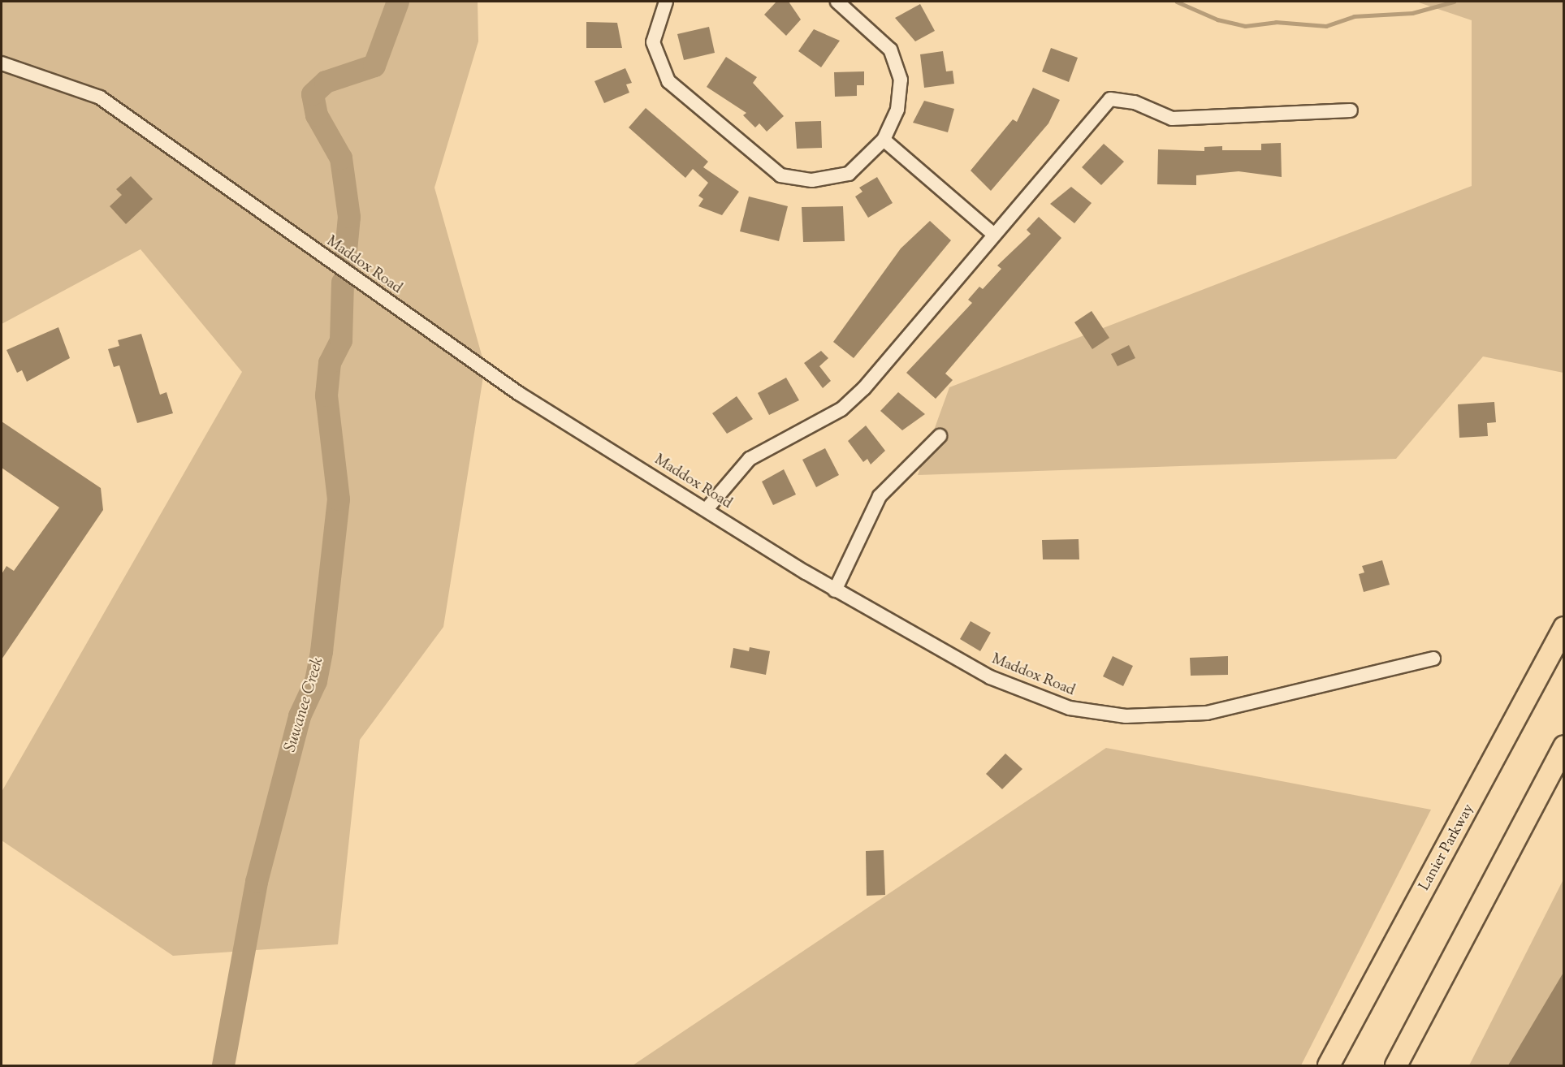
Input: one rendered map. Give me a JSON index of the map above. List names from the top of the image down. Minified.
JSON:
{"streets":{"highway":["Lanier Parkway"],"street":["Maddox Road"]},"water":["Suwanee Creek"]}
